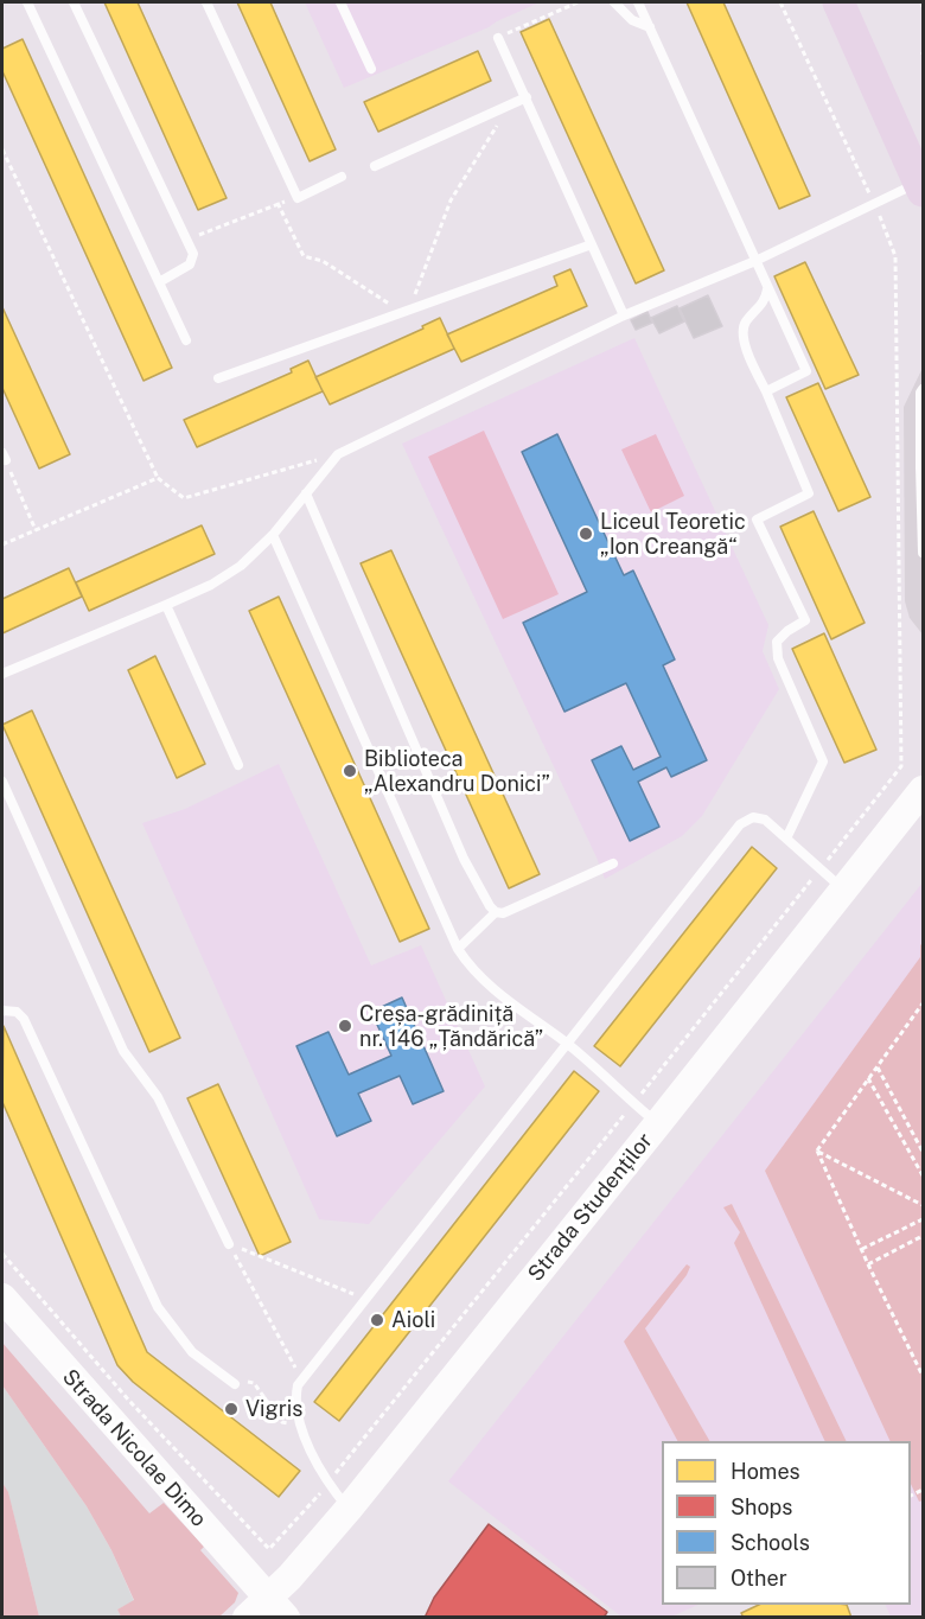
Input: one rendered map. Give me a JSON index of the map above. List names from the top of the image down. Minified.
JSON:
{"streets":{"main road":["Strada Studenților","Strada Nicolae Dimo"]},"crossings":[["Strada Studenților","Strada Nicolae Dimo"]],"places":["Liceul Teoretic „Ion Creangă“","Biblioteca „Alexandru Donici”","Creșa-grădiniță nr. 146 „Țăndărică”","Aioli","Vigris"],"legend":["Homes","Shops","Schools","Other"]}
